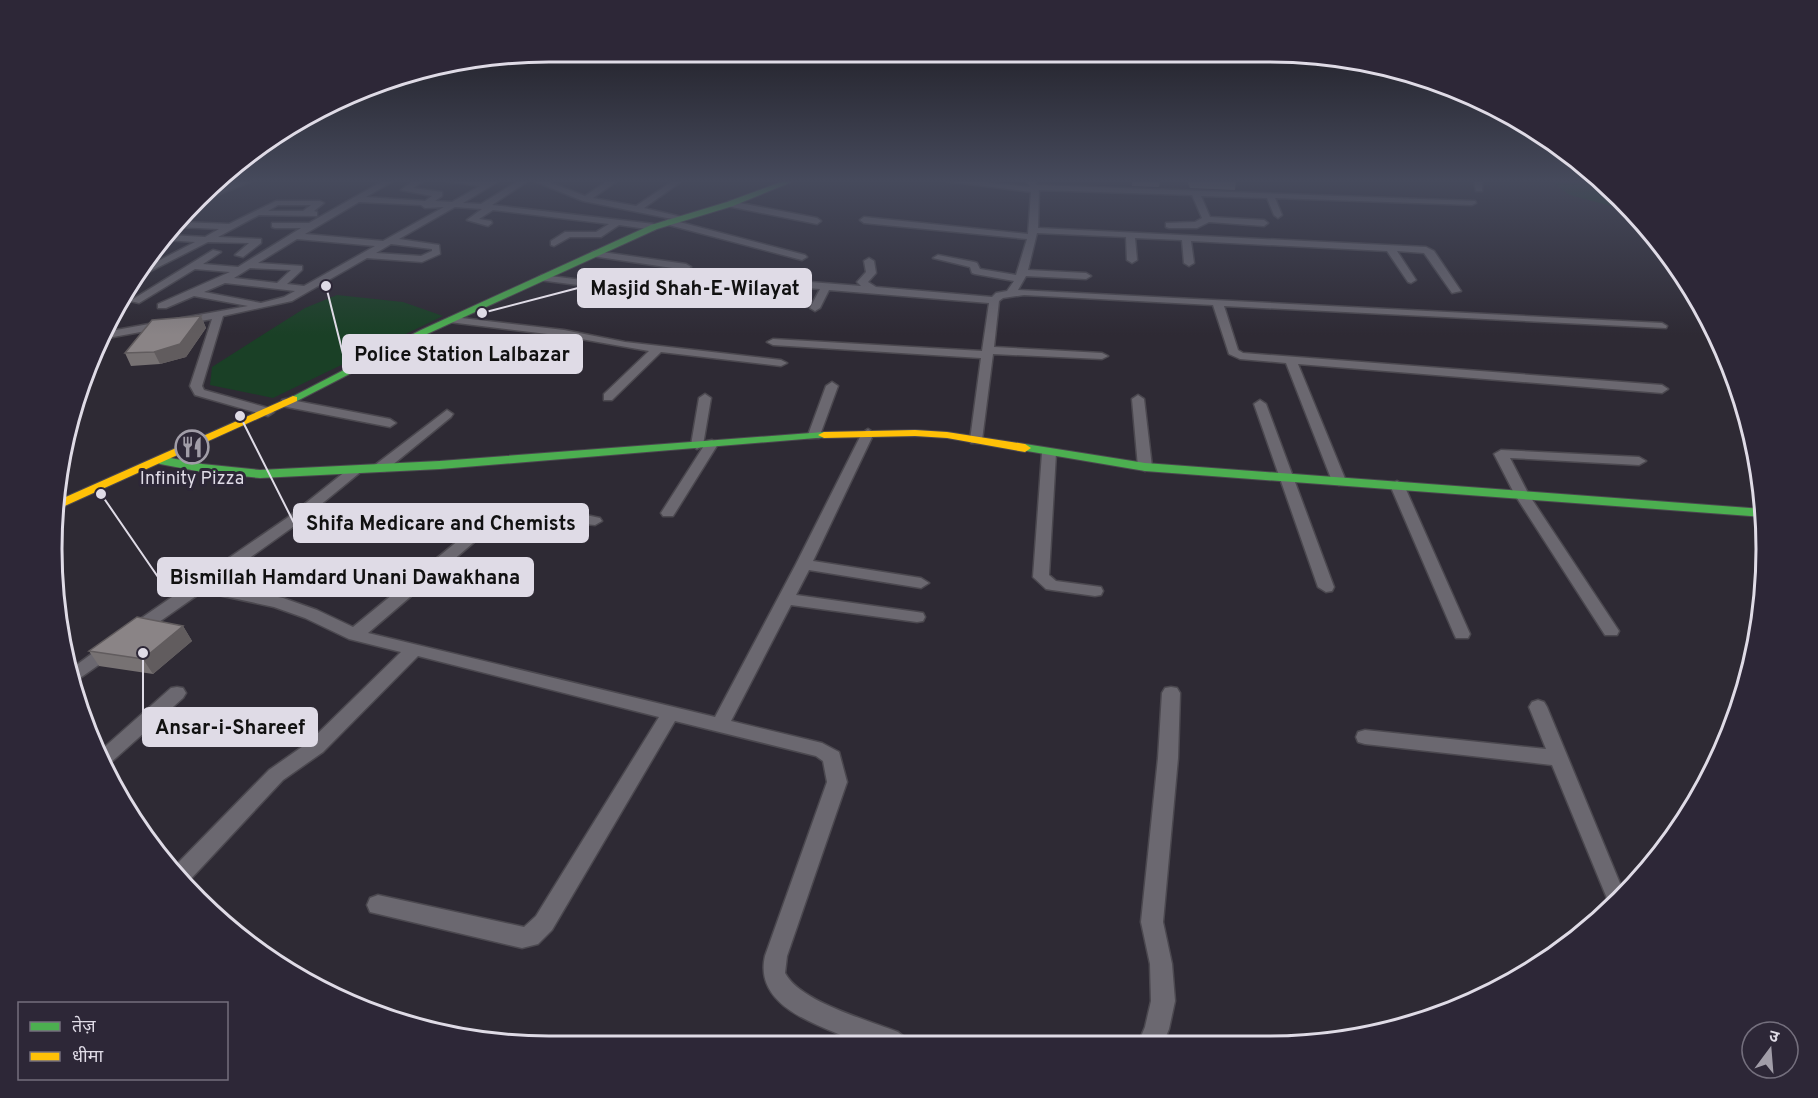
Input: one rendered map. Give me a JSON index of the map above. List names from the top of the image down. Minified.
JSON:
{"places":{"other":["Police Station Lalbazar","Masjid Shah-E-Wilayat","Shifa Medicare and Chemists","Bismillah Hamdard Unani Dawakhana","Ansar-i-Shareef"],"restaurant":["Infinity Pizza"]},"legend":["तेज़","धीमा"],"north":"top"}
